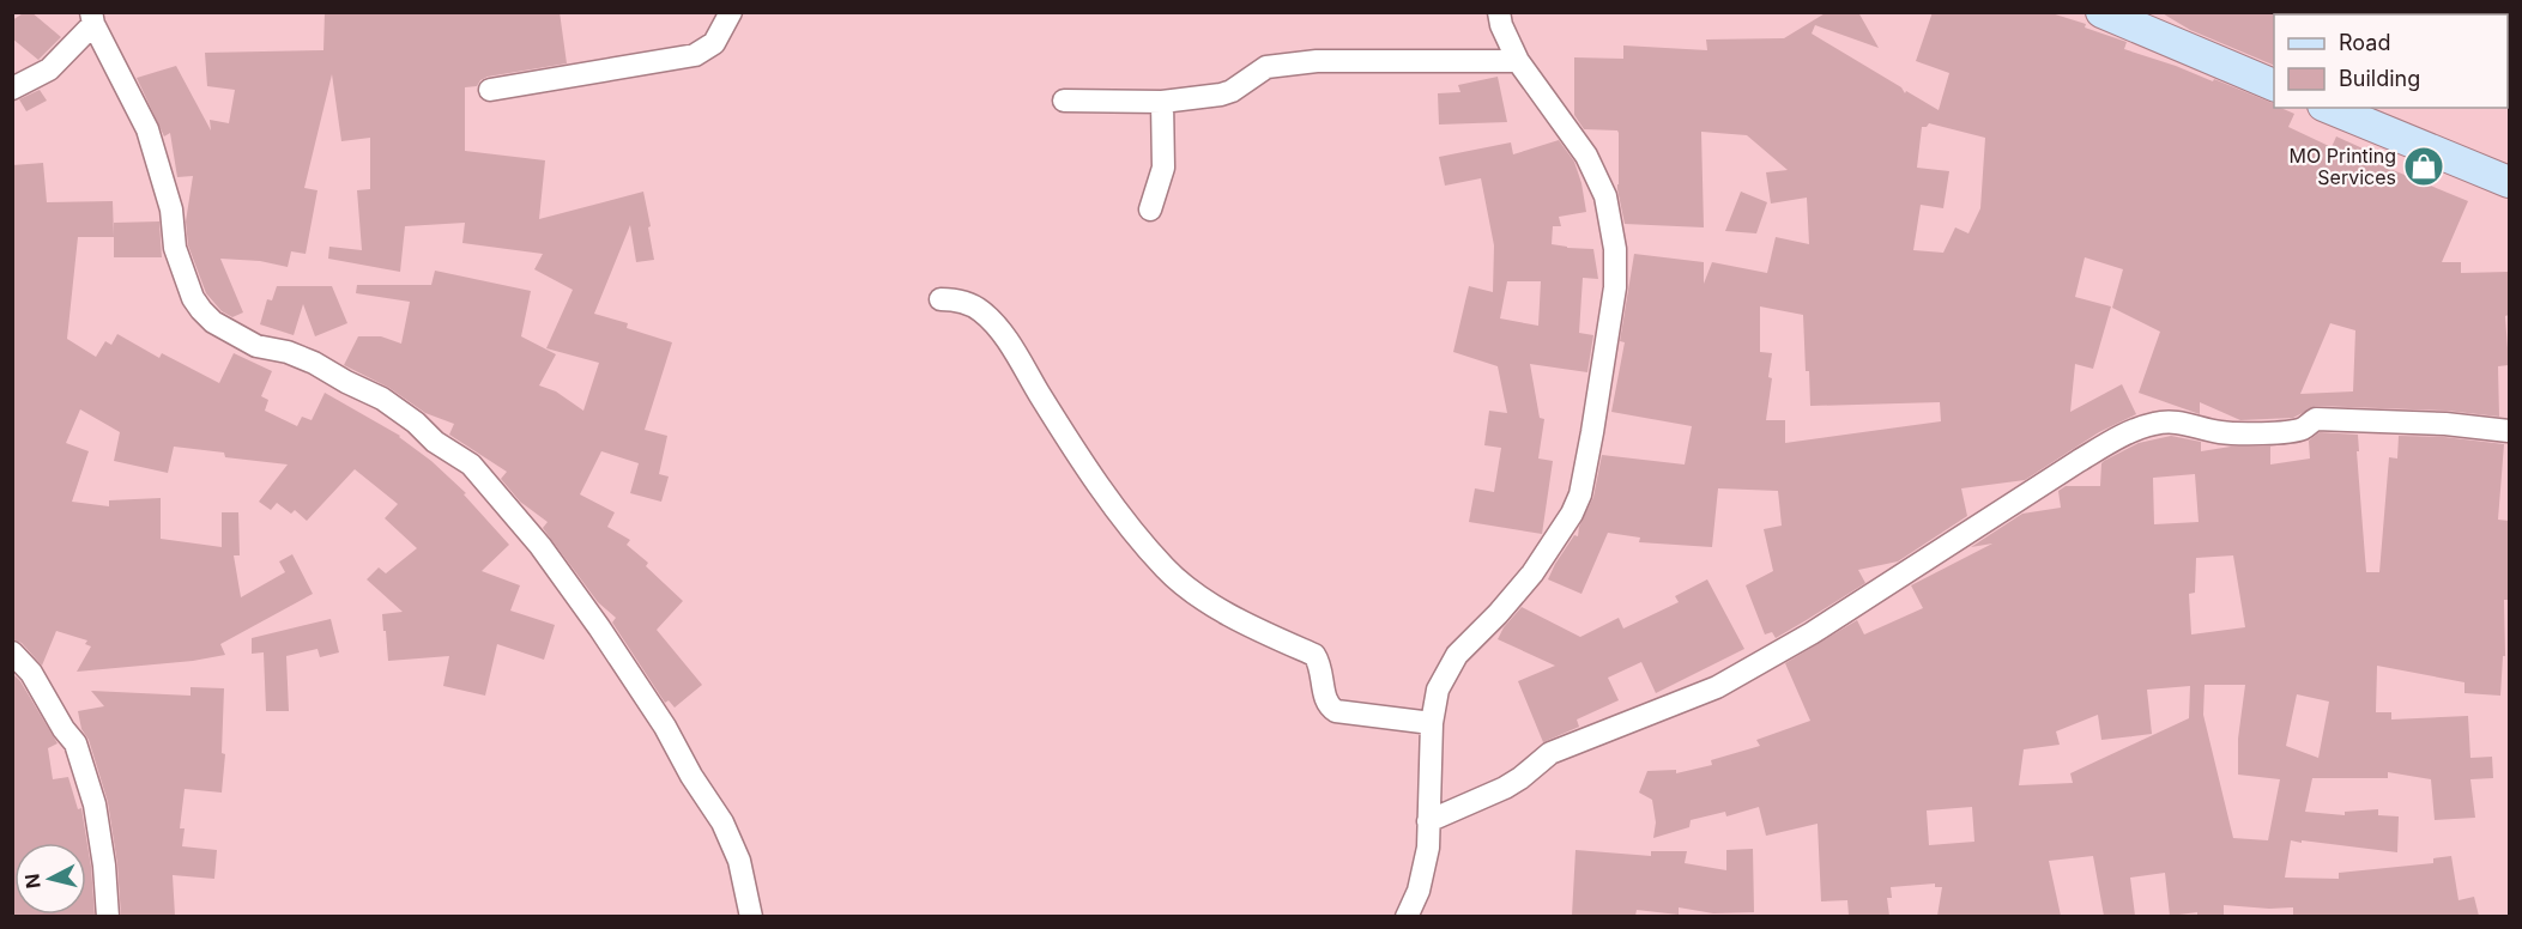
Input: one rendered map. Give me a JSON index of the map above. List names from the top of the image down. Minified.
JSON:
{"places":{"shop":["MO Printing Services"]},"legend":["Road","Building"],"north":"left"}
